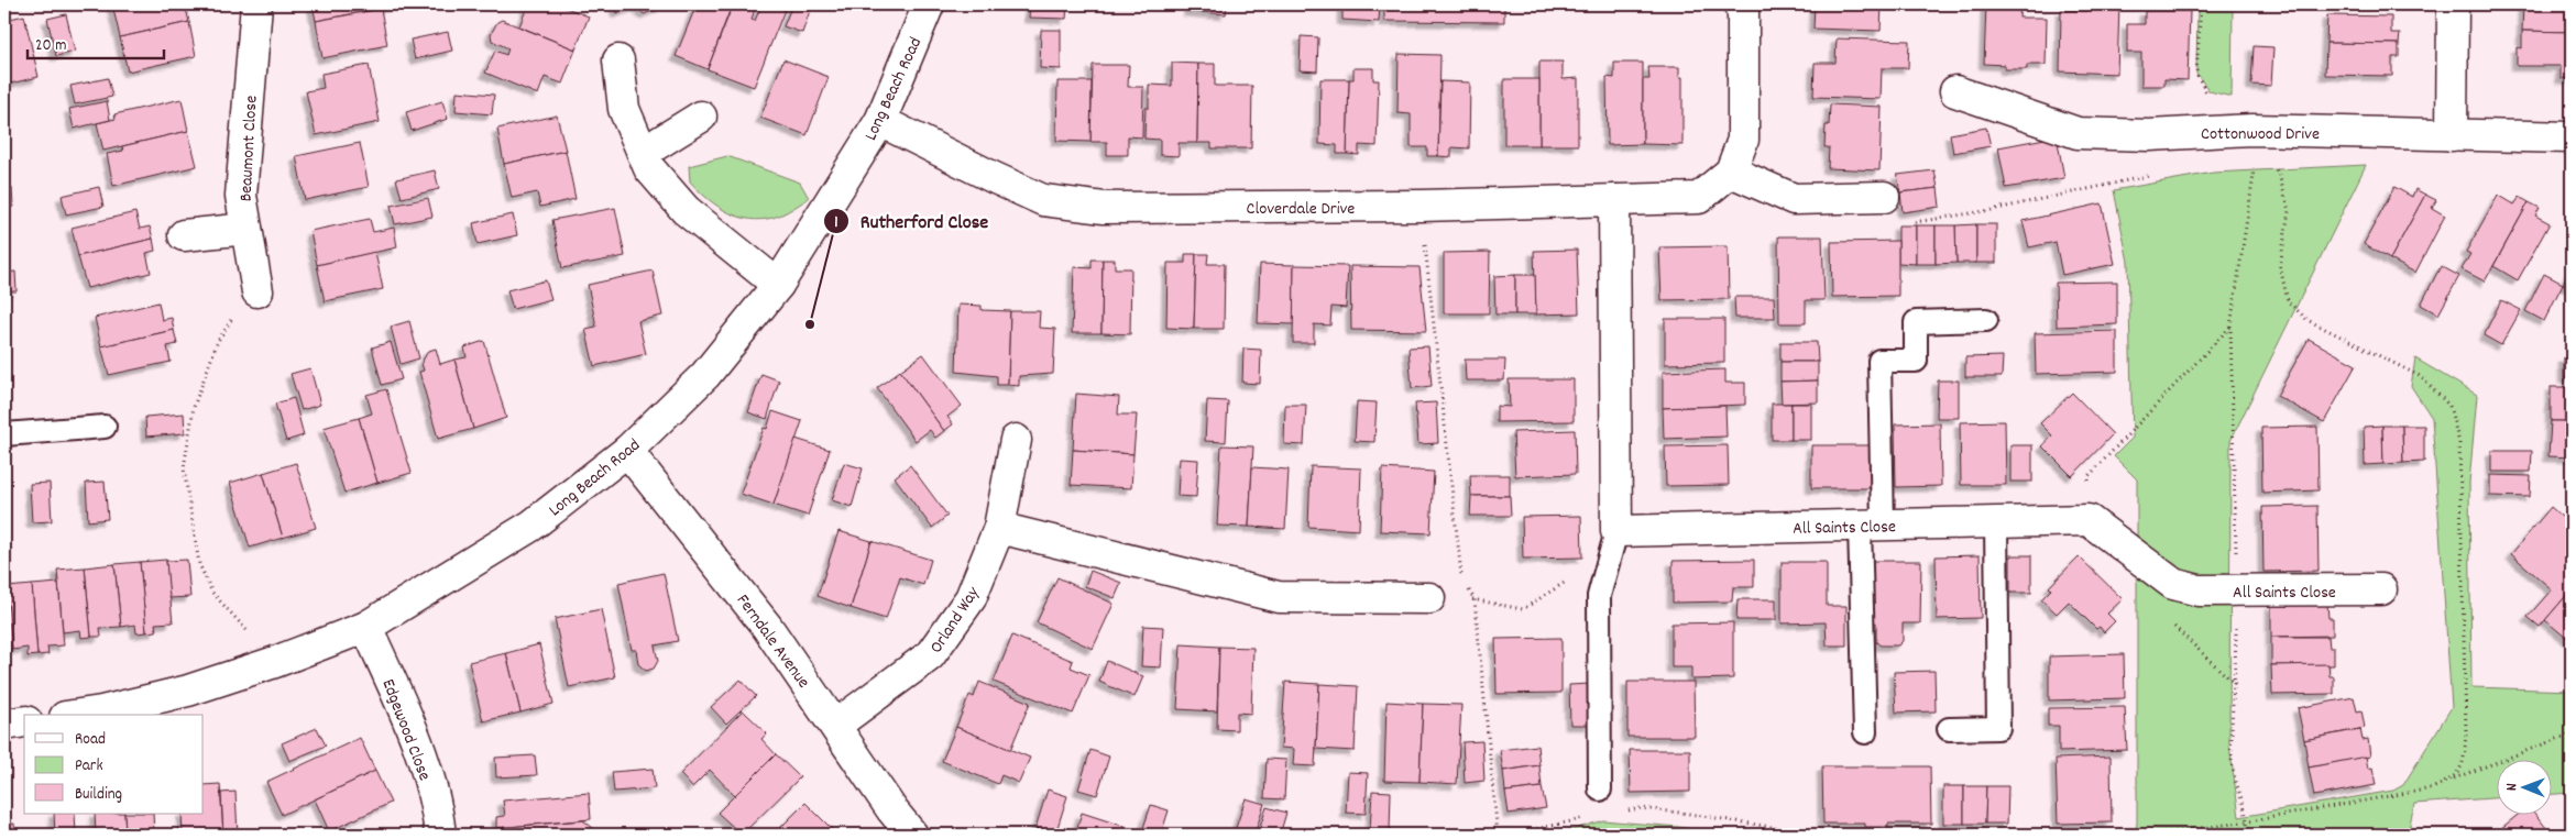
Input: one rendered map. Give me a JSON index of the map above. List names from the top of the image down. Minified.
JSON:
{"streets":{"street":["Long Beach Road","Cottonwood Drive","Beaumont Close","Cloverdale Drive","All Saints Close","Orland Way","Ferndale Avenue","Edgewood Close"]},"crossings":[["Long Beach Road","Cloverdale Drive"],["Long Beach Road","Ferndale Avenue"],["Long Beach Road","Edgewood Close"],["Orland Way","Ferndale Avenue"]],"places":["Rutherford Close"],"legend":["Road","Park","Building"],"scale_bar":"20 m","north":"left"}
